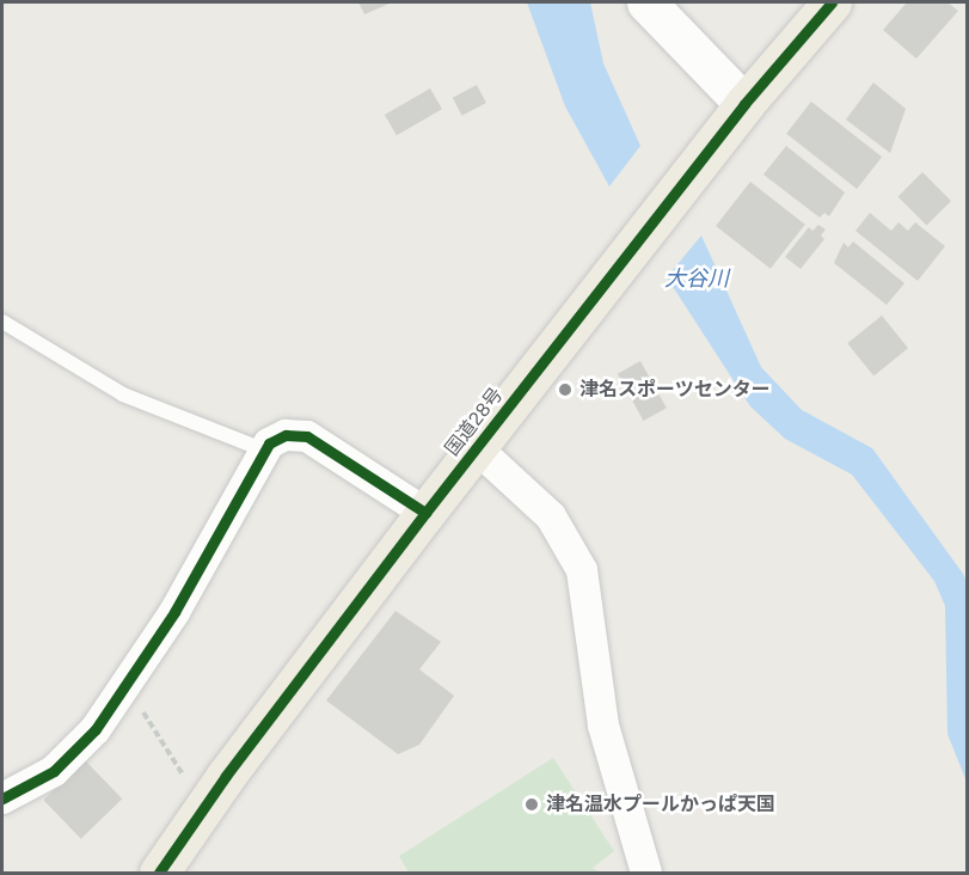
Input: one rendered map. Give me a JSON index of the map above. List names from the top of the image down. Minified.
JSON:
{"streets":{"highway":["国道28号"]},"water":["大谷川"],"places":["津名スポーツセンター","津名温水プールかっぱ天国"]}
